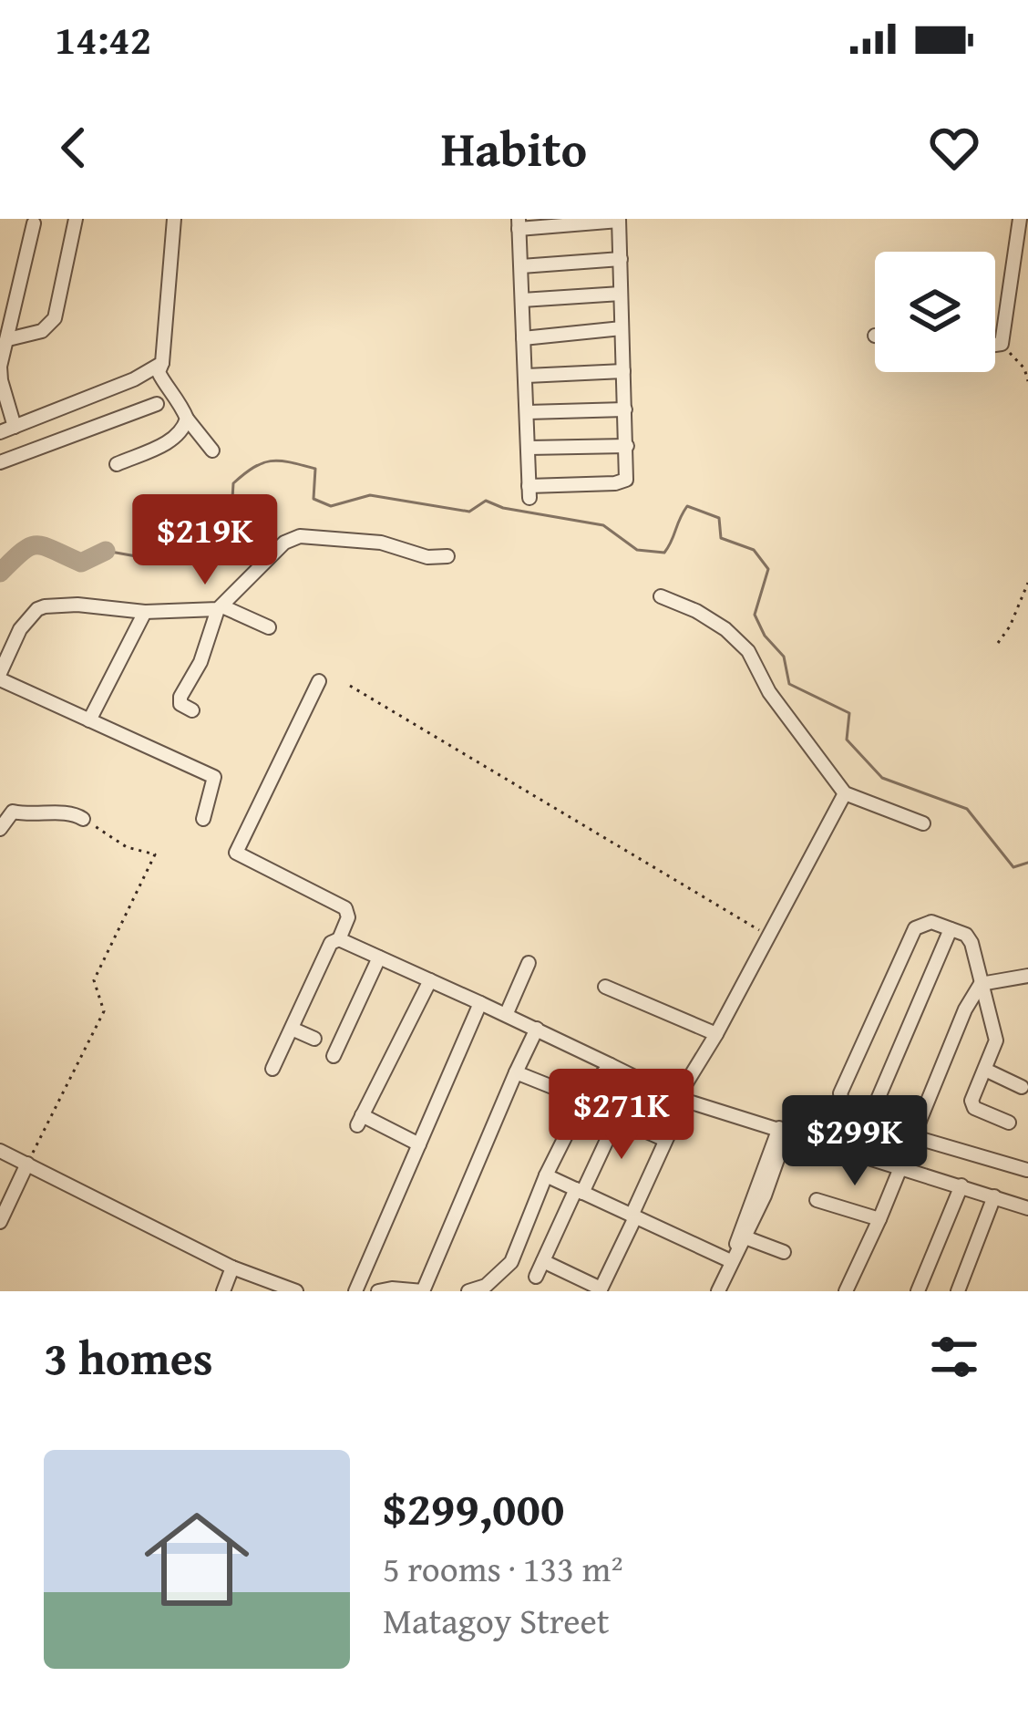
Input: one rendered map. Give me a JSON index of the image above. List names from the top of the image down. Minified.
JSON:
{"page":{"status":"14:42","header":"Habito","price":["$219K","$271K","$299K"],"heading":"3 homes","list":[{"name":"$299,000","note":"5 rooms · 133 m² · Matagoy Street"}]}}
